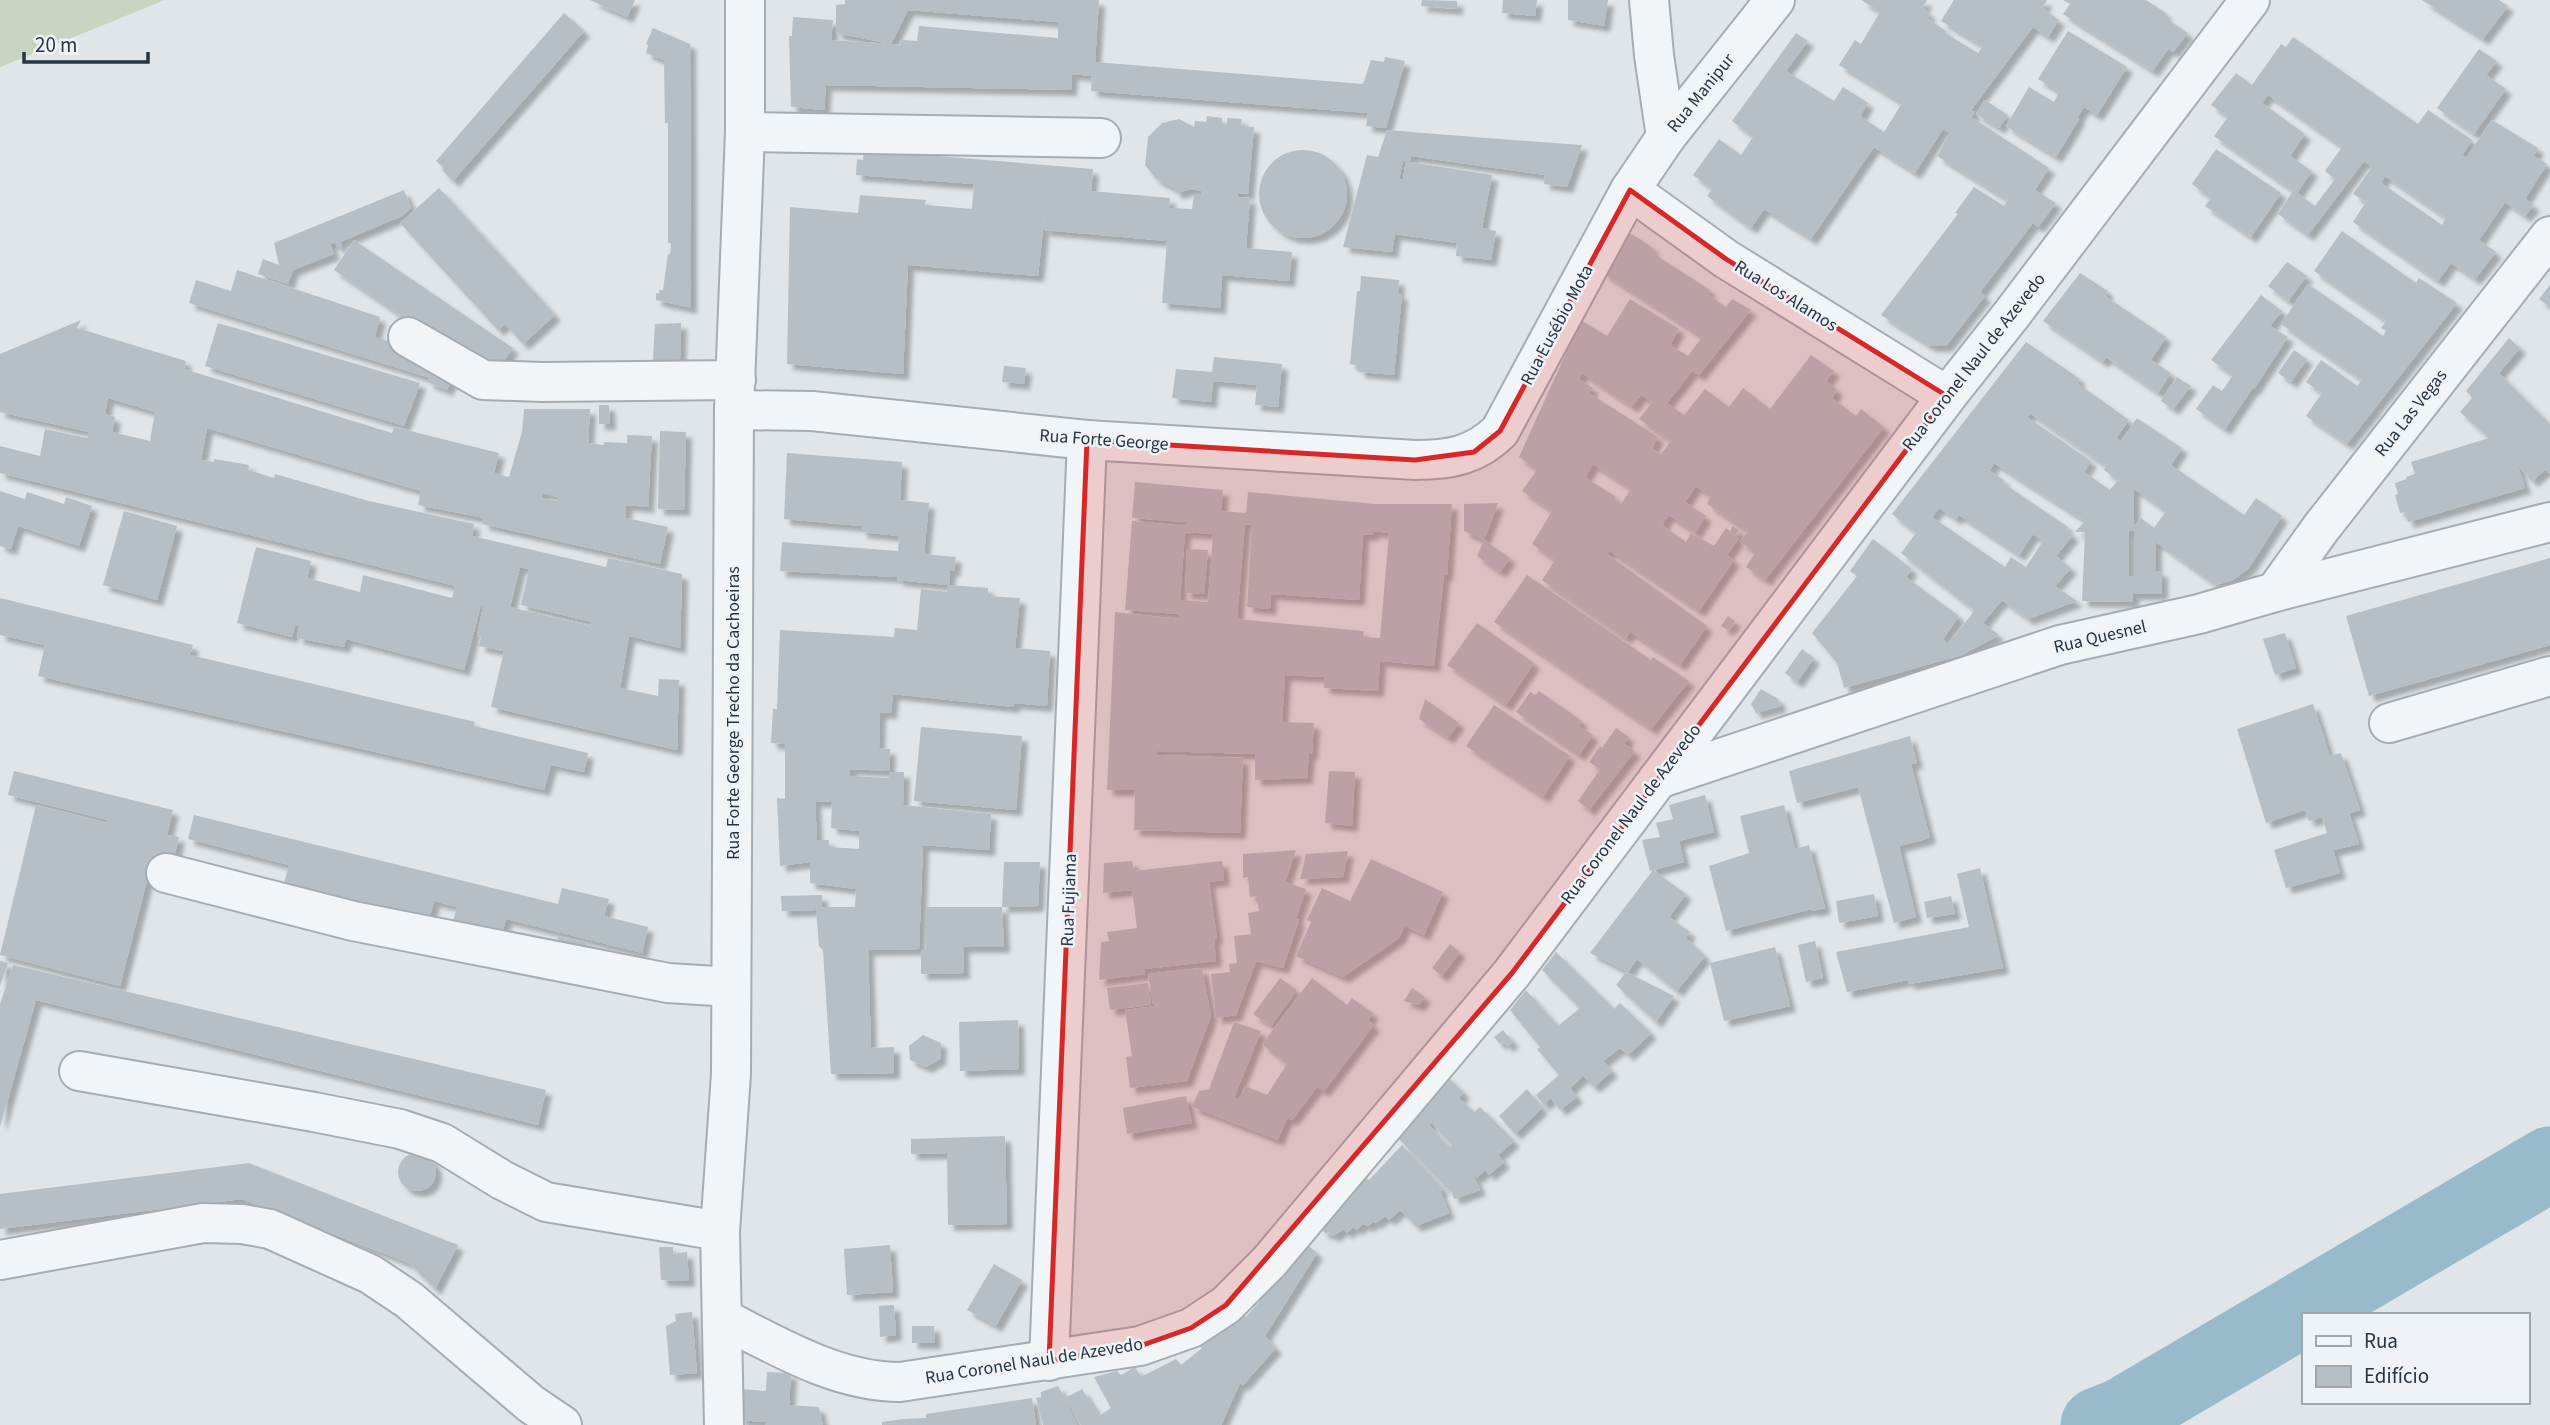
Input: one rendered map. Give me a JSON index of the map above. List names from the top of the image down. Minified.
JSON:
{"streets":{"street":["Rua Manipur","Rua Los Alamos","Rua Eusébio Mota","Rua Coronel Naul de Azevedo","Rua Las Vegas","Rua Forte George","Rua Quesnel","Rua Forte George Trecho da Cachoeiras","Rua Fujiama"]},"crossings":[["Rua Manipur","Rua Los Alamos"],["Rua Manipur","Rua Eusébio Mota"],["Rua Los Alamos","Rua Eusébio Mota"],["Rua Los Alamos","Rua Coronel Naul de Azevedo"],["Rua Eusébio Mota","Rua Forte George"],["Rua Coronel Naul de Azevedo","Rua Quesnel"],["Rua Coronel Naul de Azevedo","Rua Forte George Trecho da Cachoeiras"],["Rua Coronel Naul de Azevedo","Rua Fujiama"],["Rua Las Vegas","Rua Quesnel"],["Rua Forte George","Rua Forte George Trecho da Cachoeiras"],["Rua Forte George","Rua Fujiama"]],"legend":["Rua","Edifício"],"scale_bar":"20 m"}
